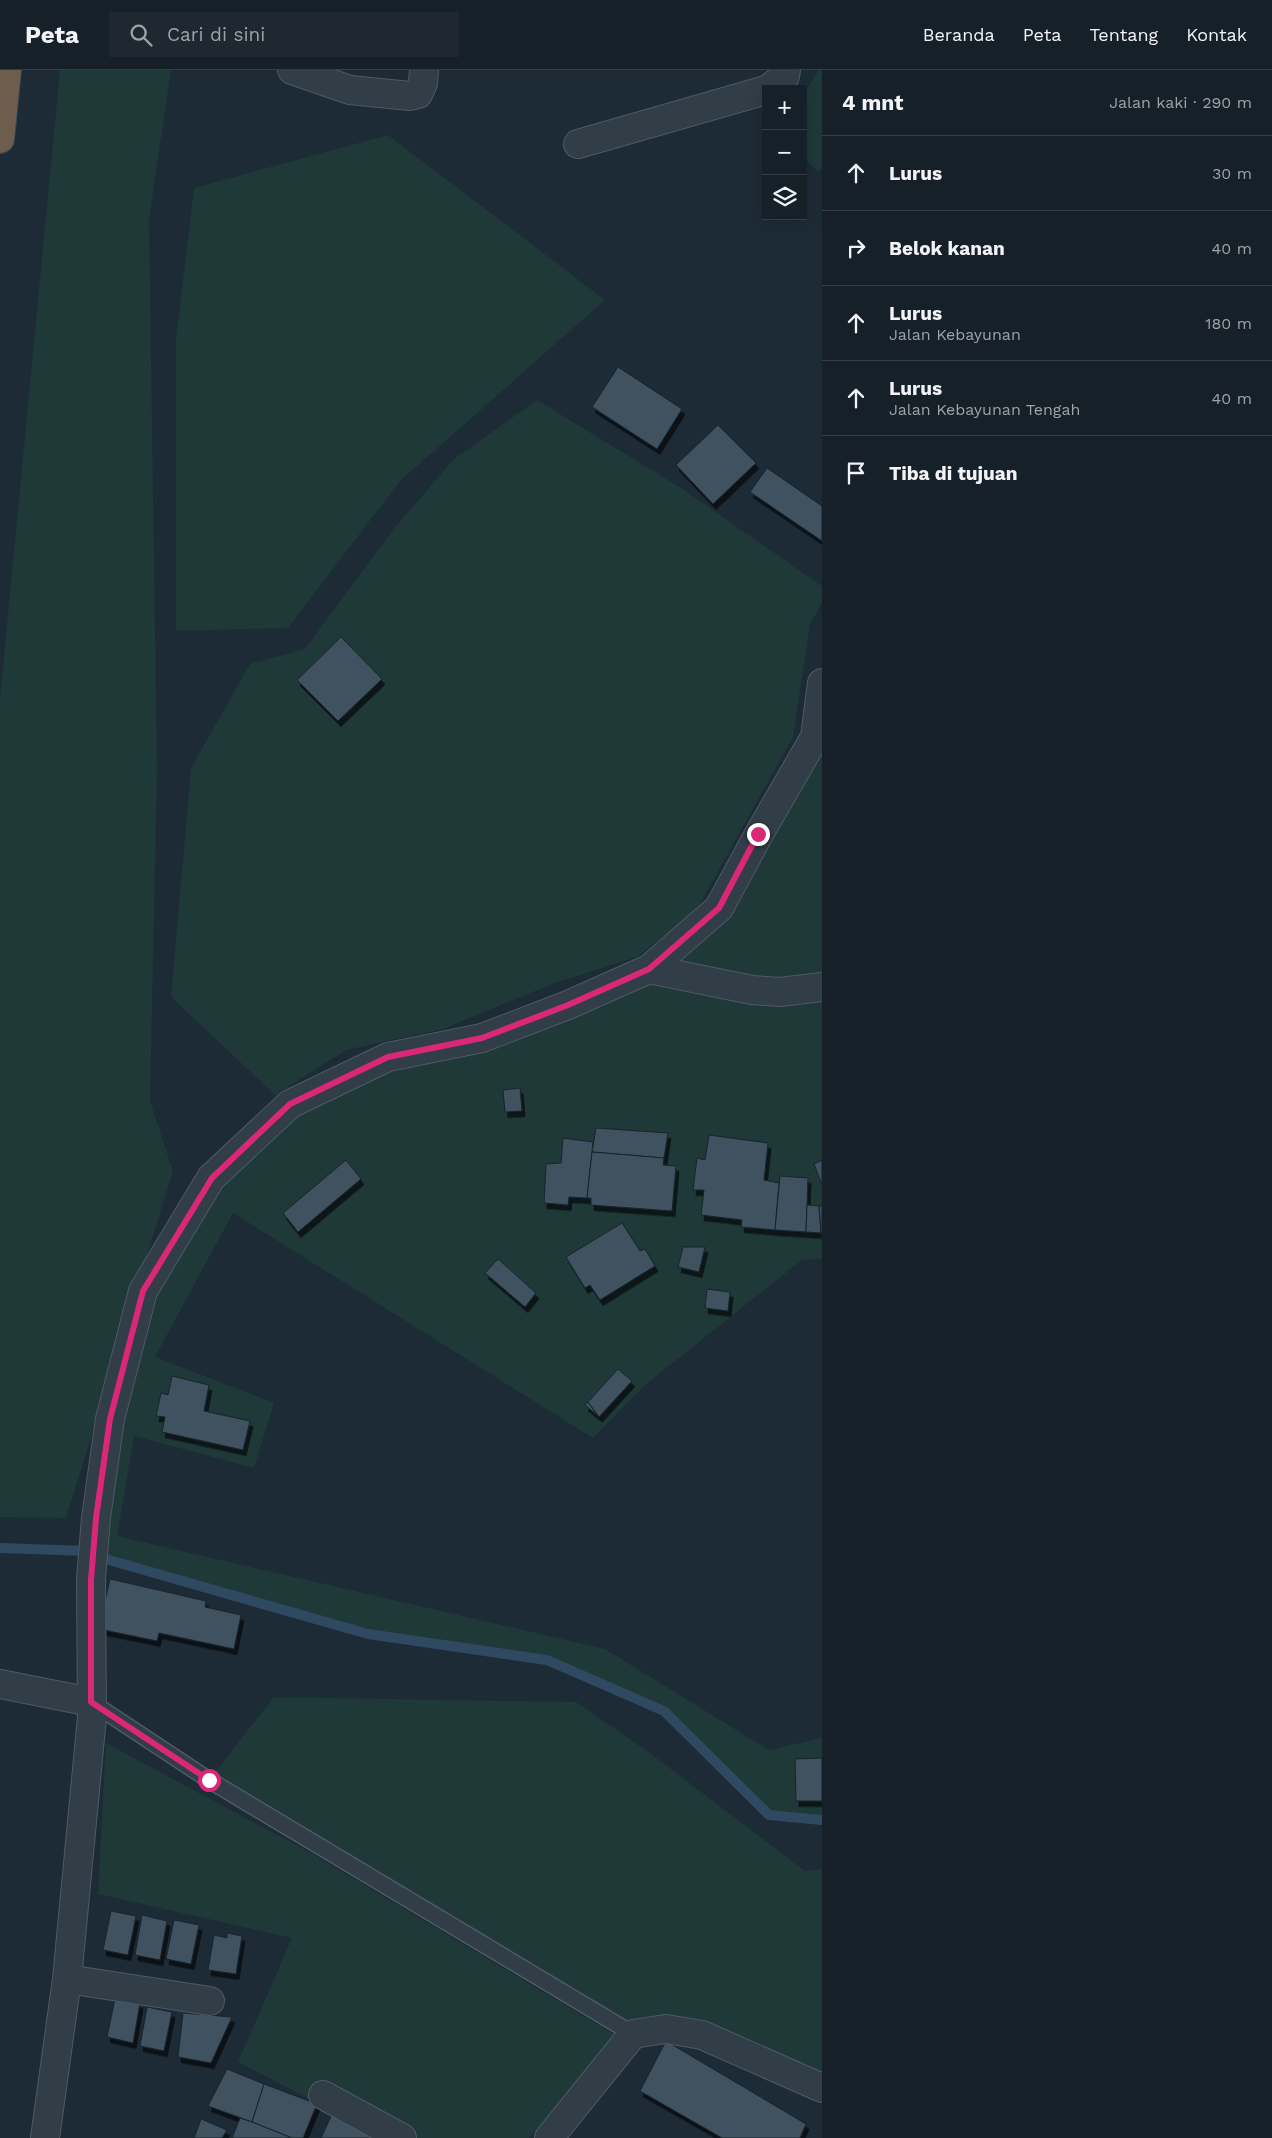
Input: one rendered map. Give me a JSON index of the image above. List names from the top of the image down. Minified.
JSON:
{"page":{"header":"Peta","search":"Cari di sini","nav":["Beranda","Peta","Tentang","Kontak"],"heading":["4 mnt","Jalan kaki · 290 m"],"map_buttons":["+","−"],"list":[["Lurus","30 m"],["Belok kanan","40 m"],["Lurus","Jalan Kebayunan","180 m"],["Lurus","Jalan Kebayunan Tengah","40 m"],"Tiba di tujuan"]}}
